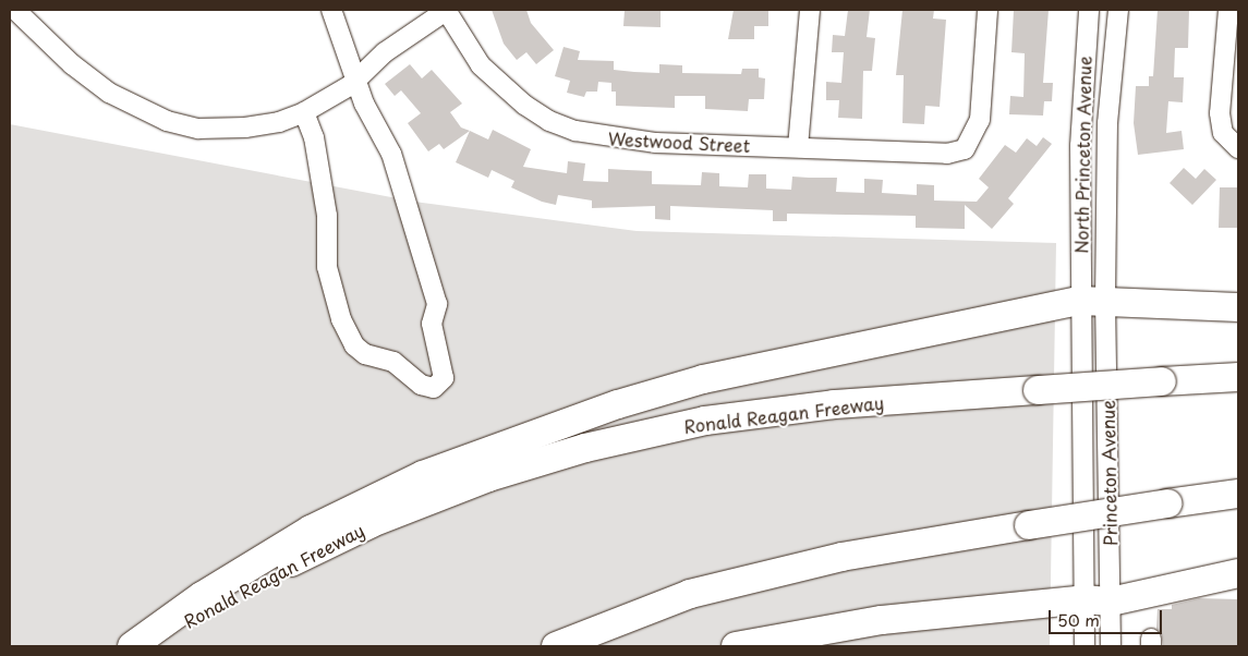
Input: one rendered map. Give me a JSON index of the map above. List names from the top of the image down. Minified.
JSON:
{"streets":{"highway":["Ronald Reagan Freeway"],"street":["Westwood Street","North Princeton Avenue","Princeton Avenue"]},"crossings":[["North Princeton Avenue","Princeton Avenue"]],"scale_bar":"50 m"}
